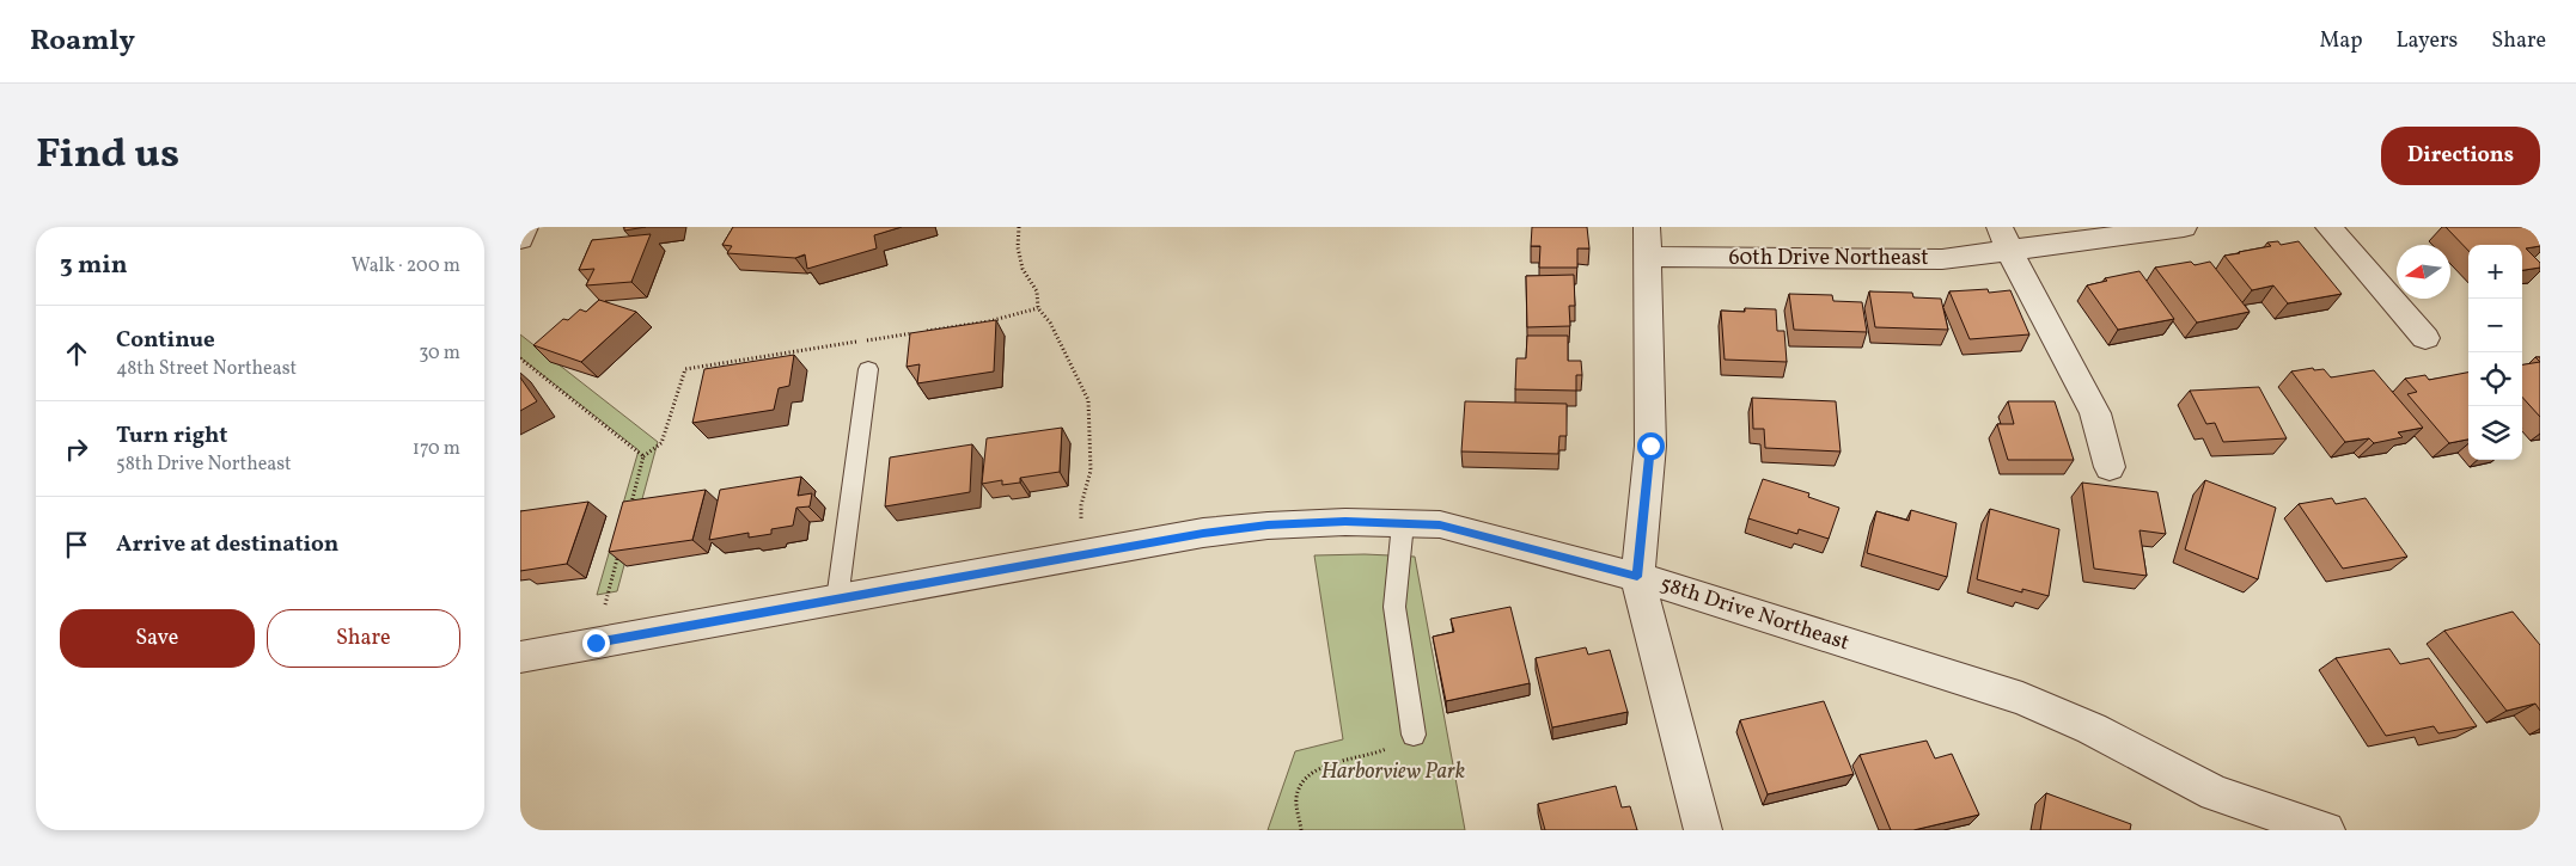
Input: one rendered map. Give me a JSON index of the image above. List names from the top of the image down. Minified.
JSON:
{"streets":{"street":["60th Drive Northeast","58th Drive Northeast"]},"parks":["Harborview Park"],"north":"left","page":{"header":"Roamly","nav":["Map","Layers","Share"],"title":"Find us","buttons":["Directions",["Save","Share"]],"heading":["3 min","Walk · 200 m"],"map_buttons":["+","−"],"list":[["Continue","48th Street Northeast","30 m"],["Turn right","58th Drive Northeast","170 m"],"Arrive at destination"]}}
